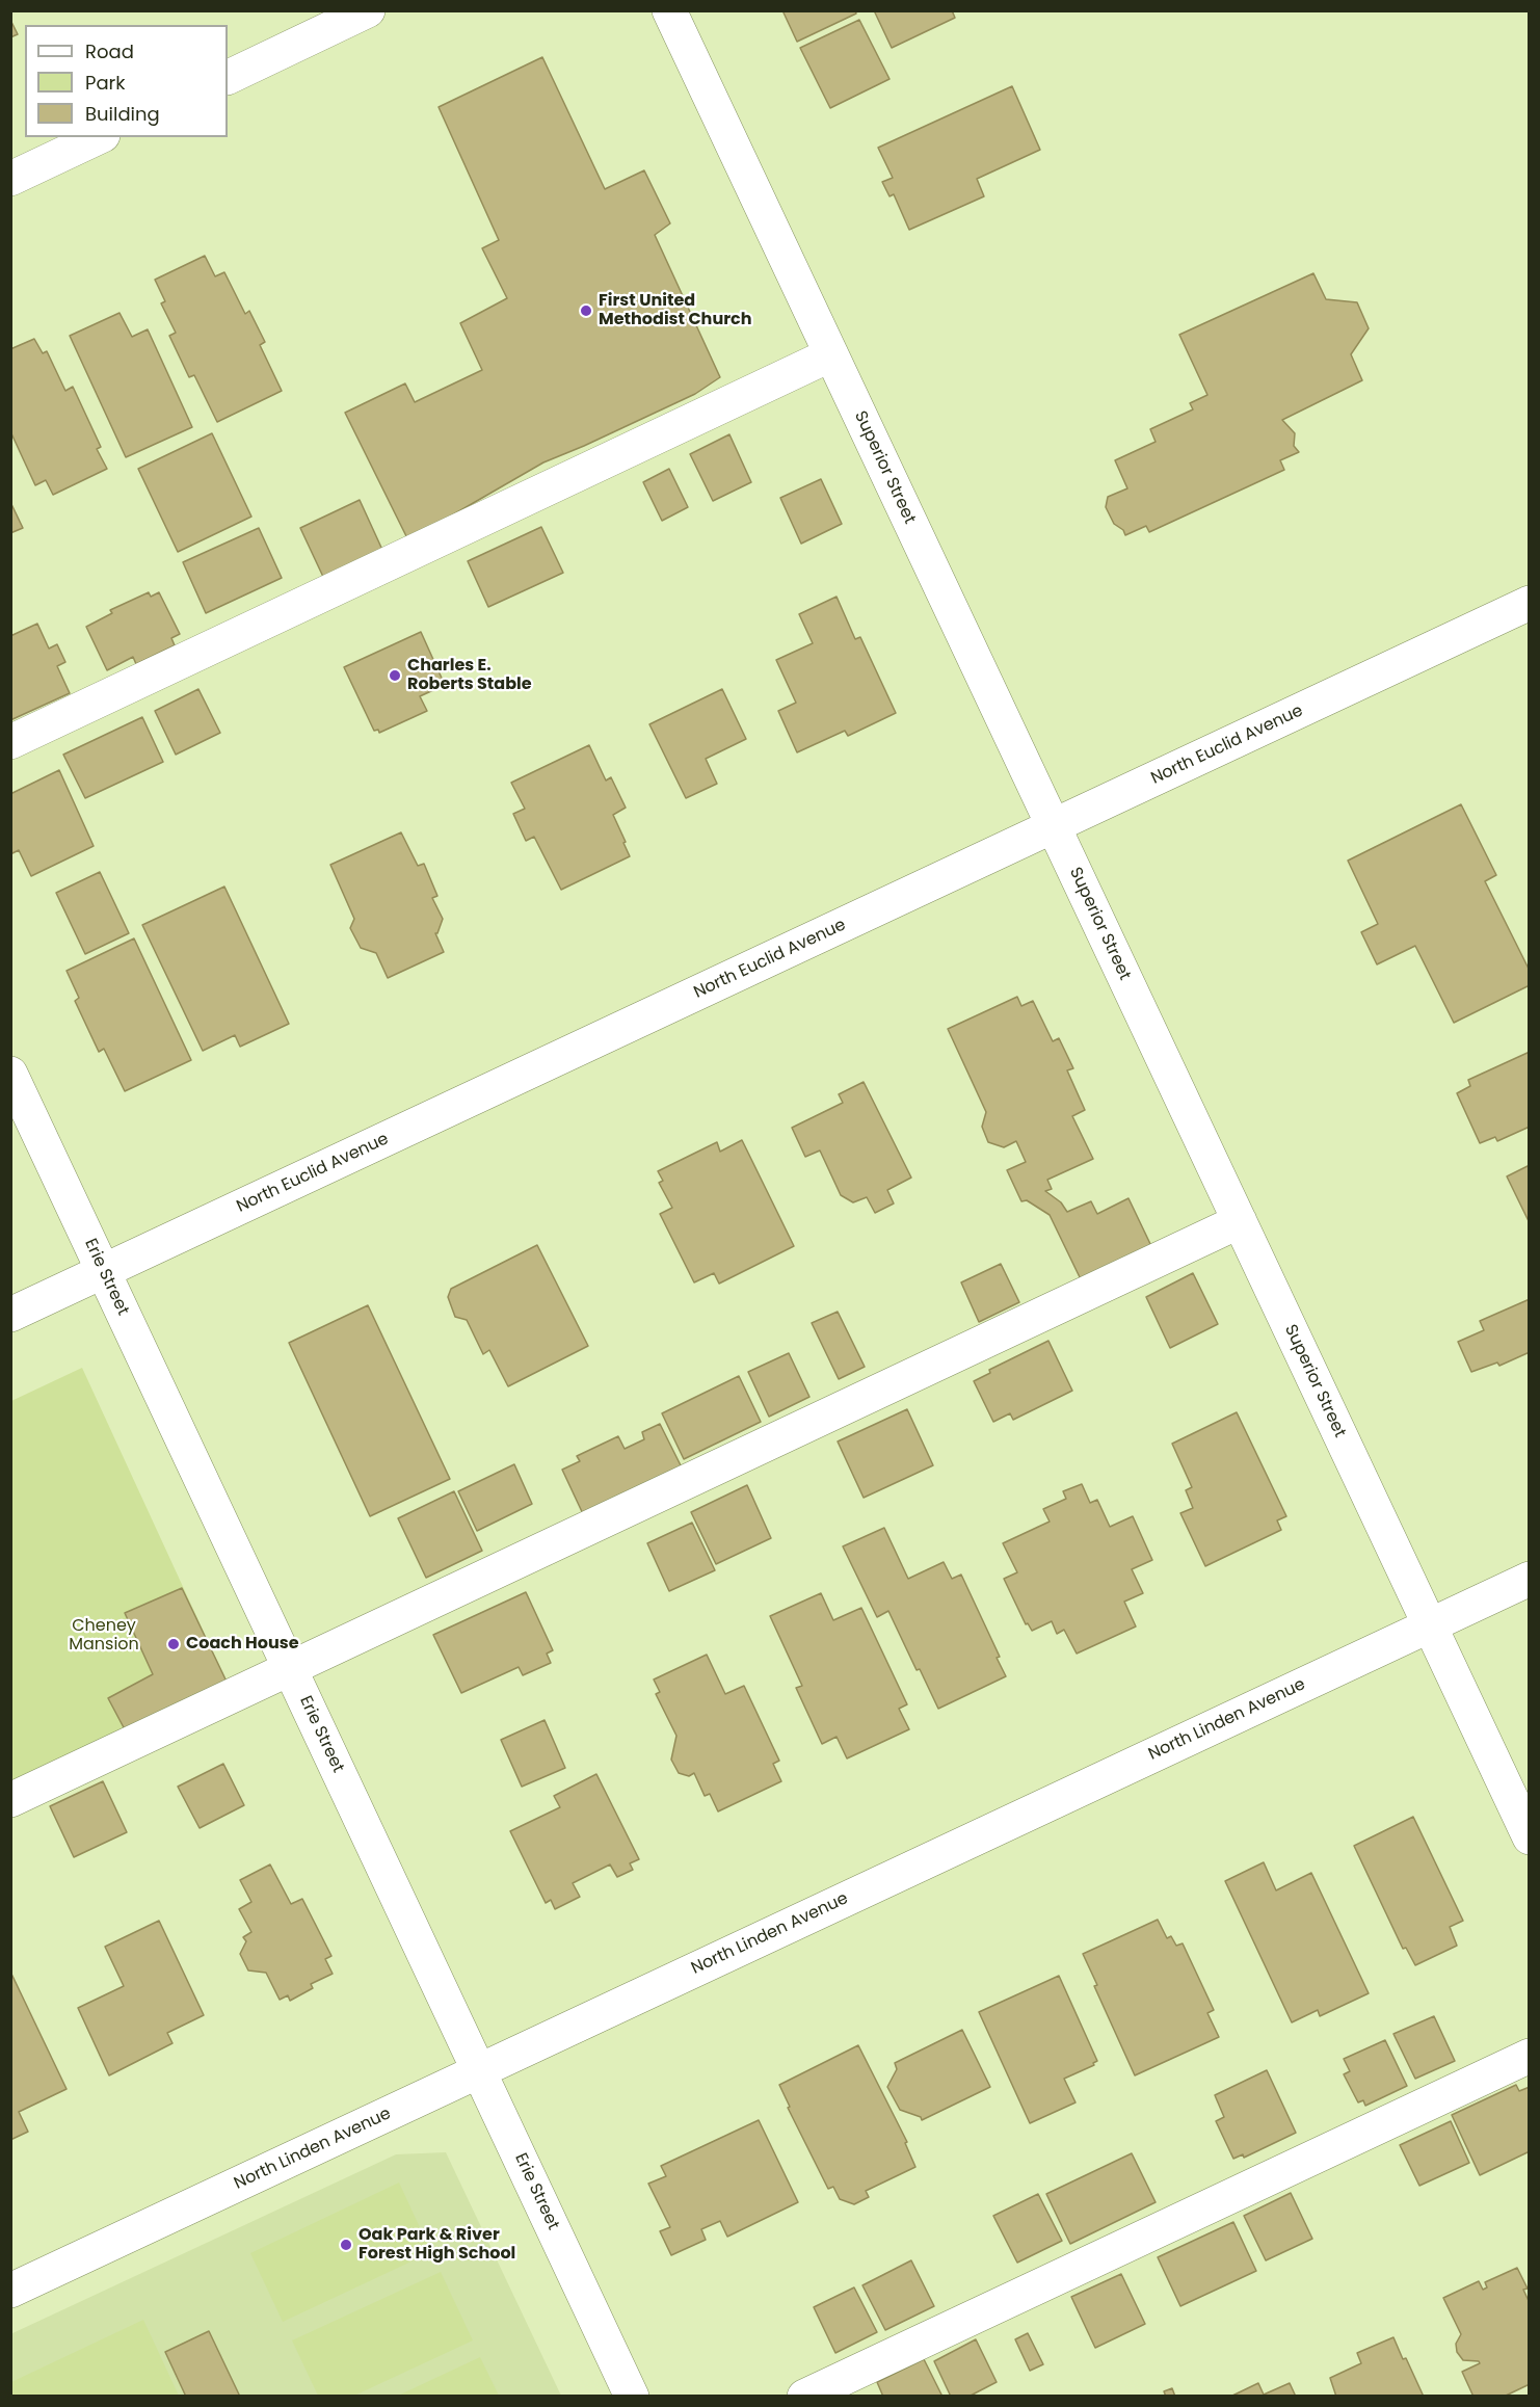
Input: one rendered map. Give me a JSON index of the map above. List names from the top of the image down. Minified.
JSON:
{"streets":{"street":["Superior Street","North Euclid Avenue","Erie Street","North Linden Avenue"]},"crossings":[["Superior Street","North Euclid Avenue"],["Superior Street","North Linden Avenue"],["North Euclid Avenue","Erie Street"],["Erie Street","North Linden Avenue"]],"parks":["Cheney Mansion"],"places":["First United Methodist Church","Charles E. Roberts Stable","Coach House","Oak Park & River Forest High School"],"legend":["Road","Park","Building"]}
